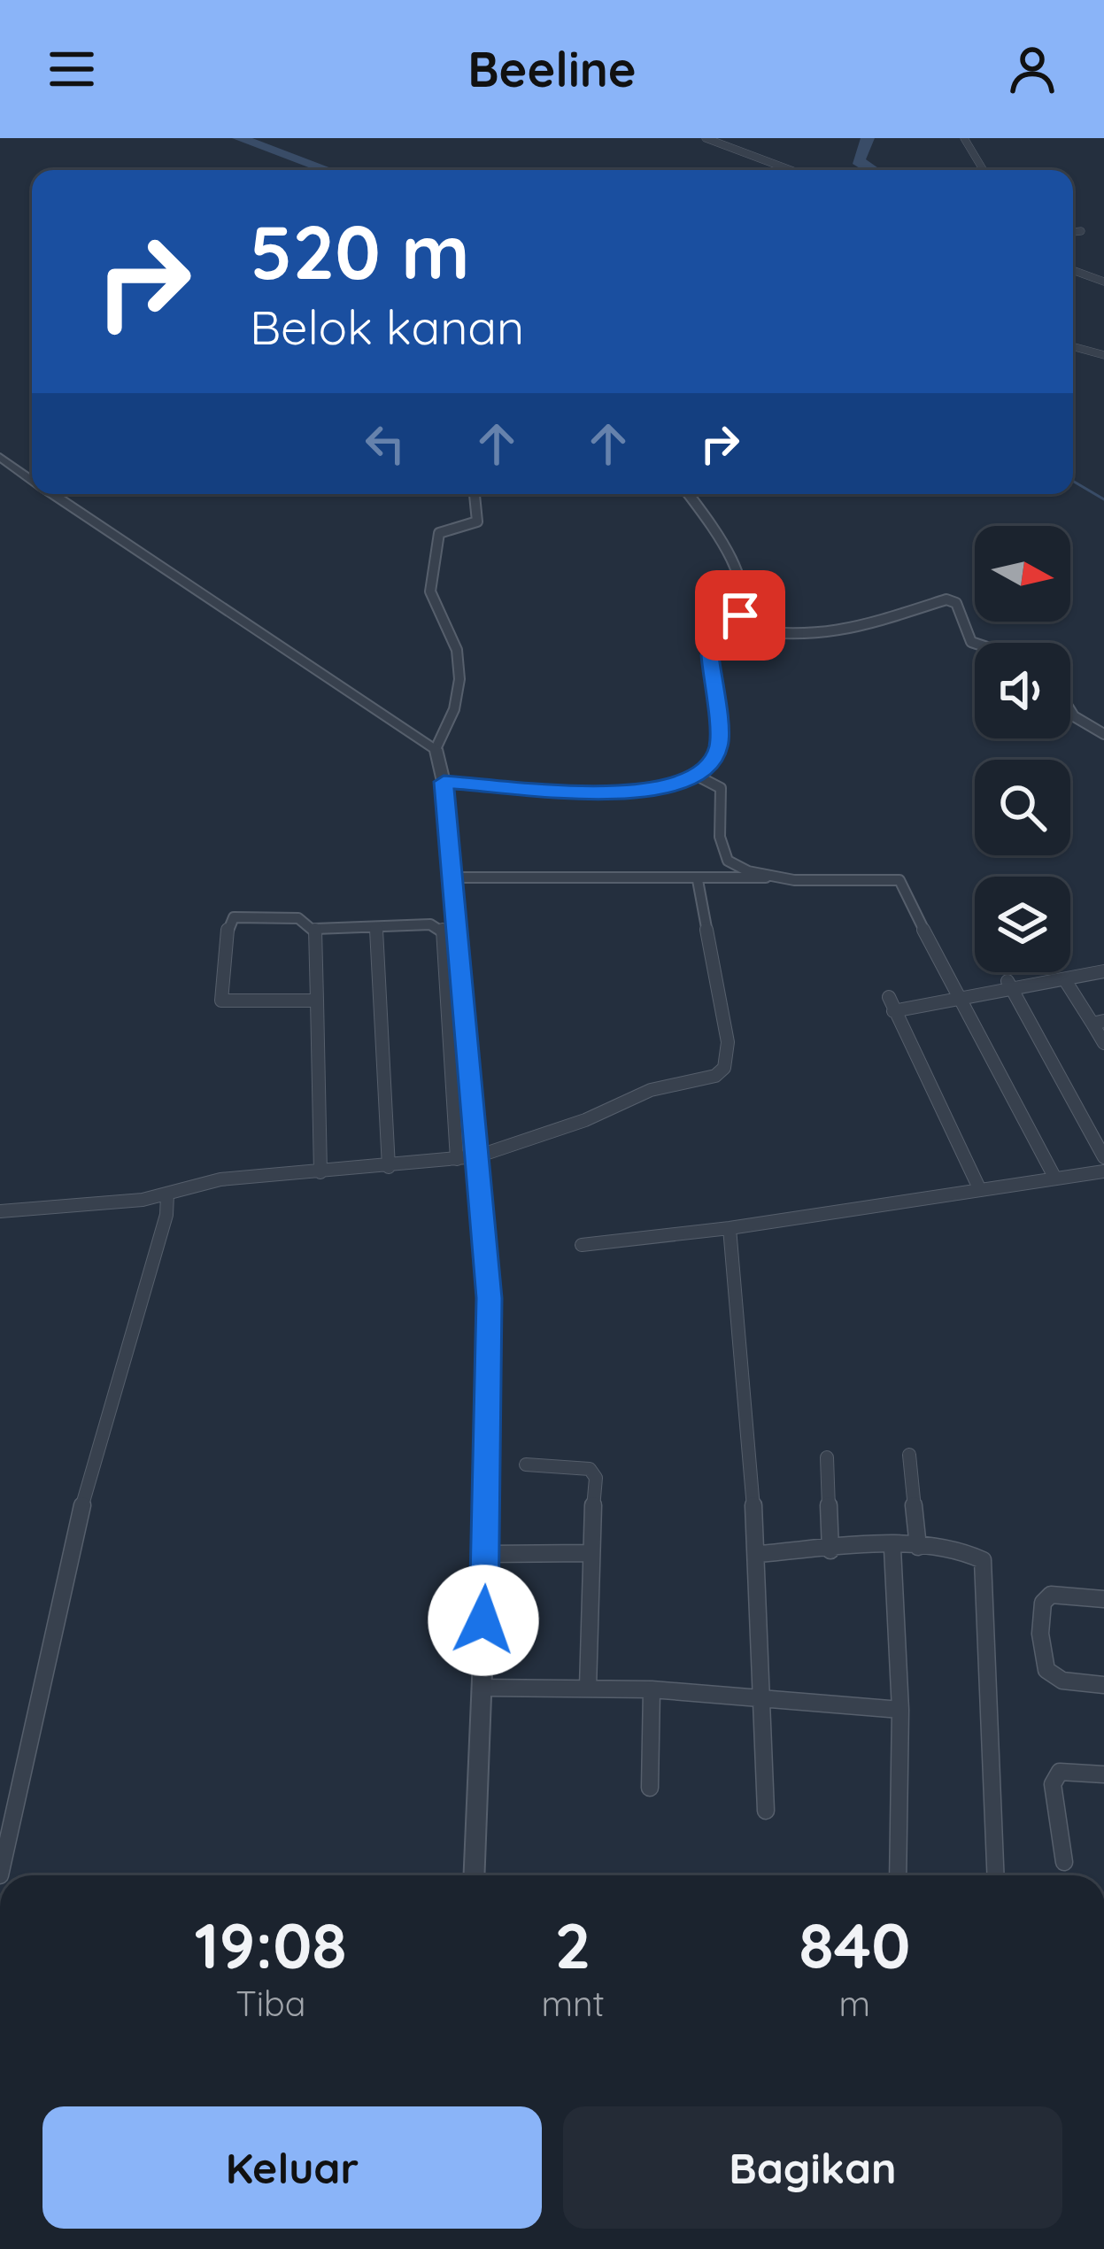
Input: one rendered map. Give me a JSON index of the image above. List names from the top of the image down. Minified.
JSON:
{"north":"right","page":{"header":"Beeline","turn":["520 m","Belok kanan"],"eta":["19:08","Tiba","2","mnt","840","m"],"buttons":["Keluar","Bagikan"]}}
